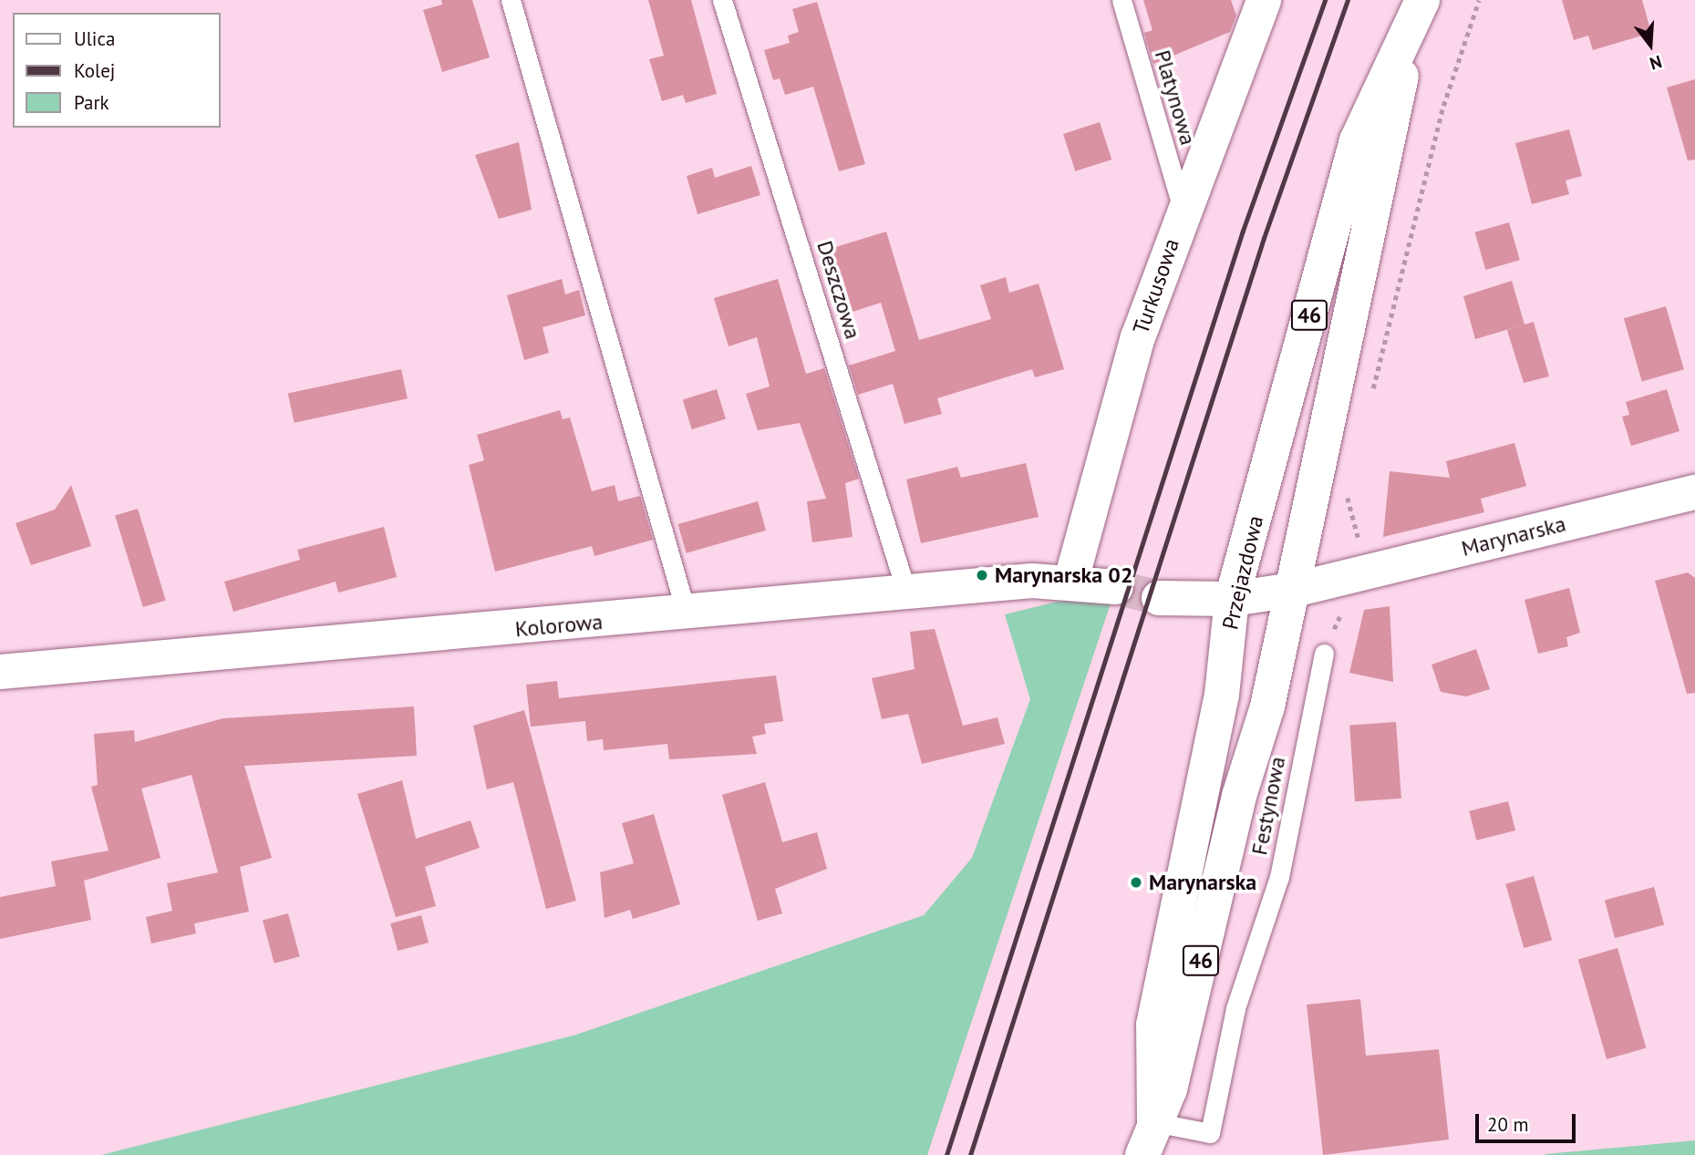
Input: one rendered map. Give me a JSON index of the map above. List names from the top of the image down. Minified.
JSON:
{"streets":{"main road":["Turkusowa","46","Marynarska","Przejazdowa","Kolorowa"],"lane":["Platynowa","Deszczowa","Festynowa"]},"crossings":[["Platynowa","Turkusowa"],["Turkusowa","Kolorowa"],["Deszczowa","Kolorowa"],["Marynarska","Przejazdowa"],["Przejazdowa","Festynowa"]],"places":["Marynarska 02","Marynarska"],"legend":["Ulica","Kolej","Park"],"scale_bar":"20 m","north":"bottom"}
